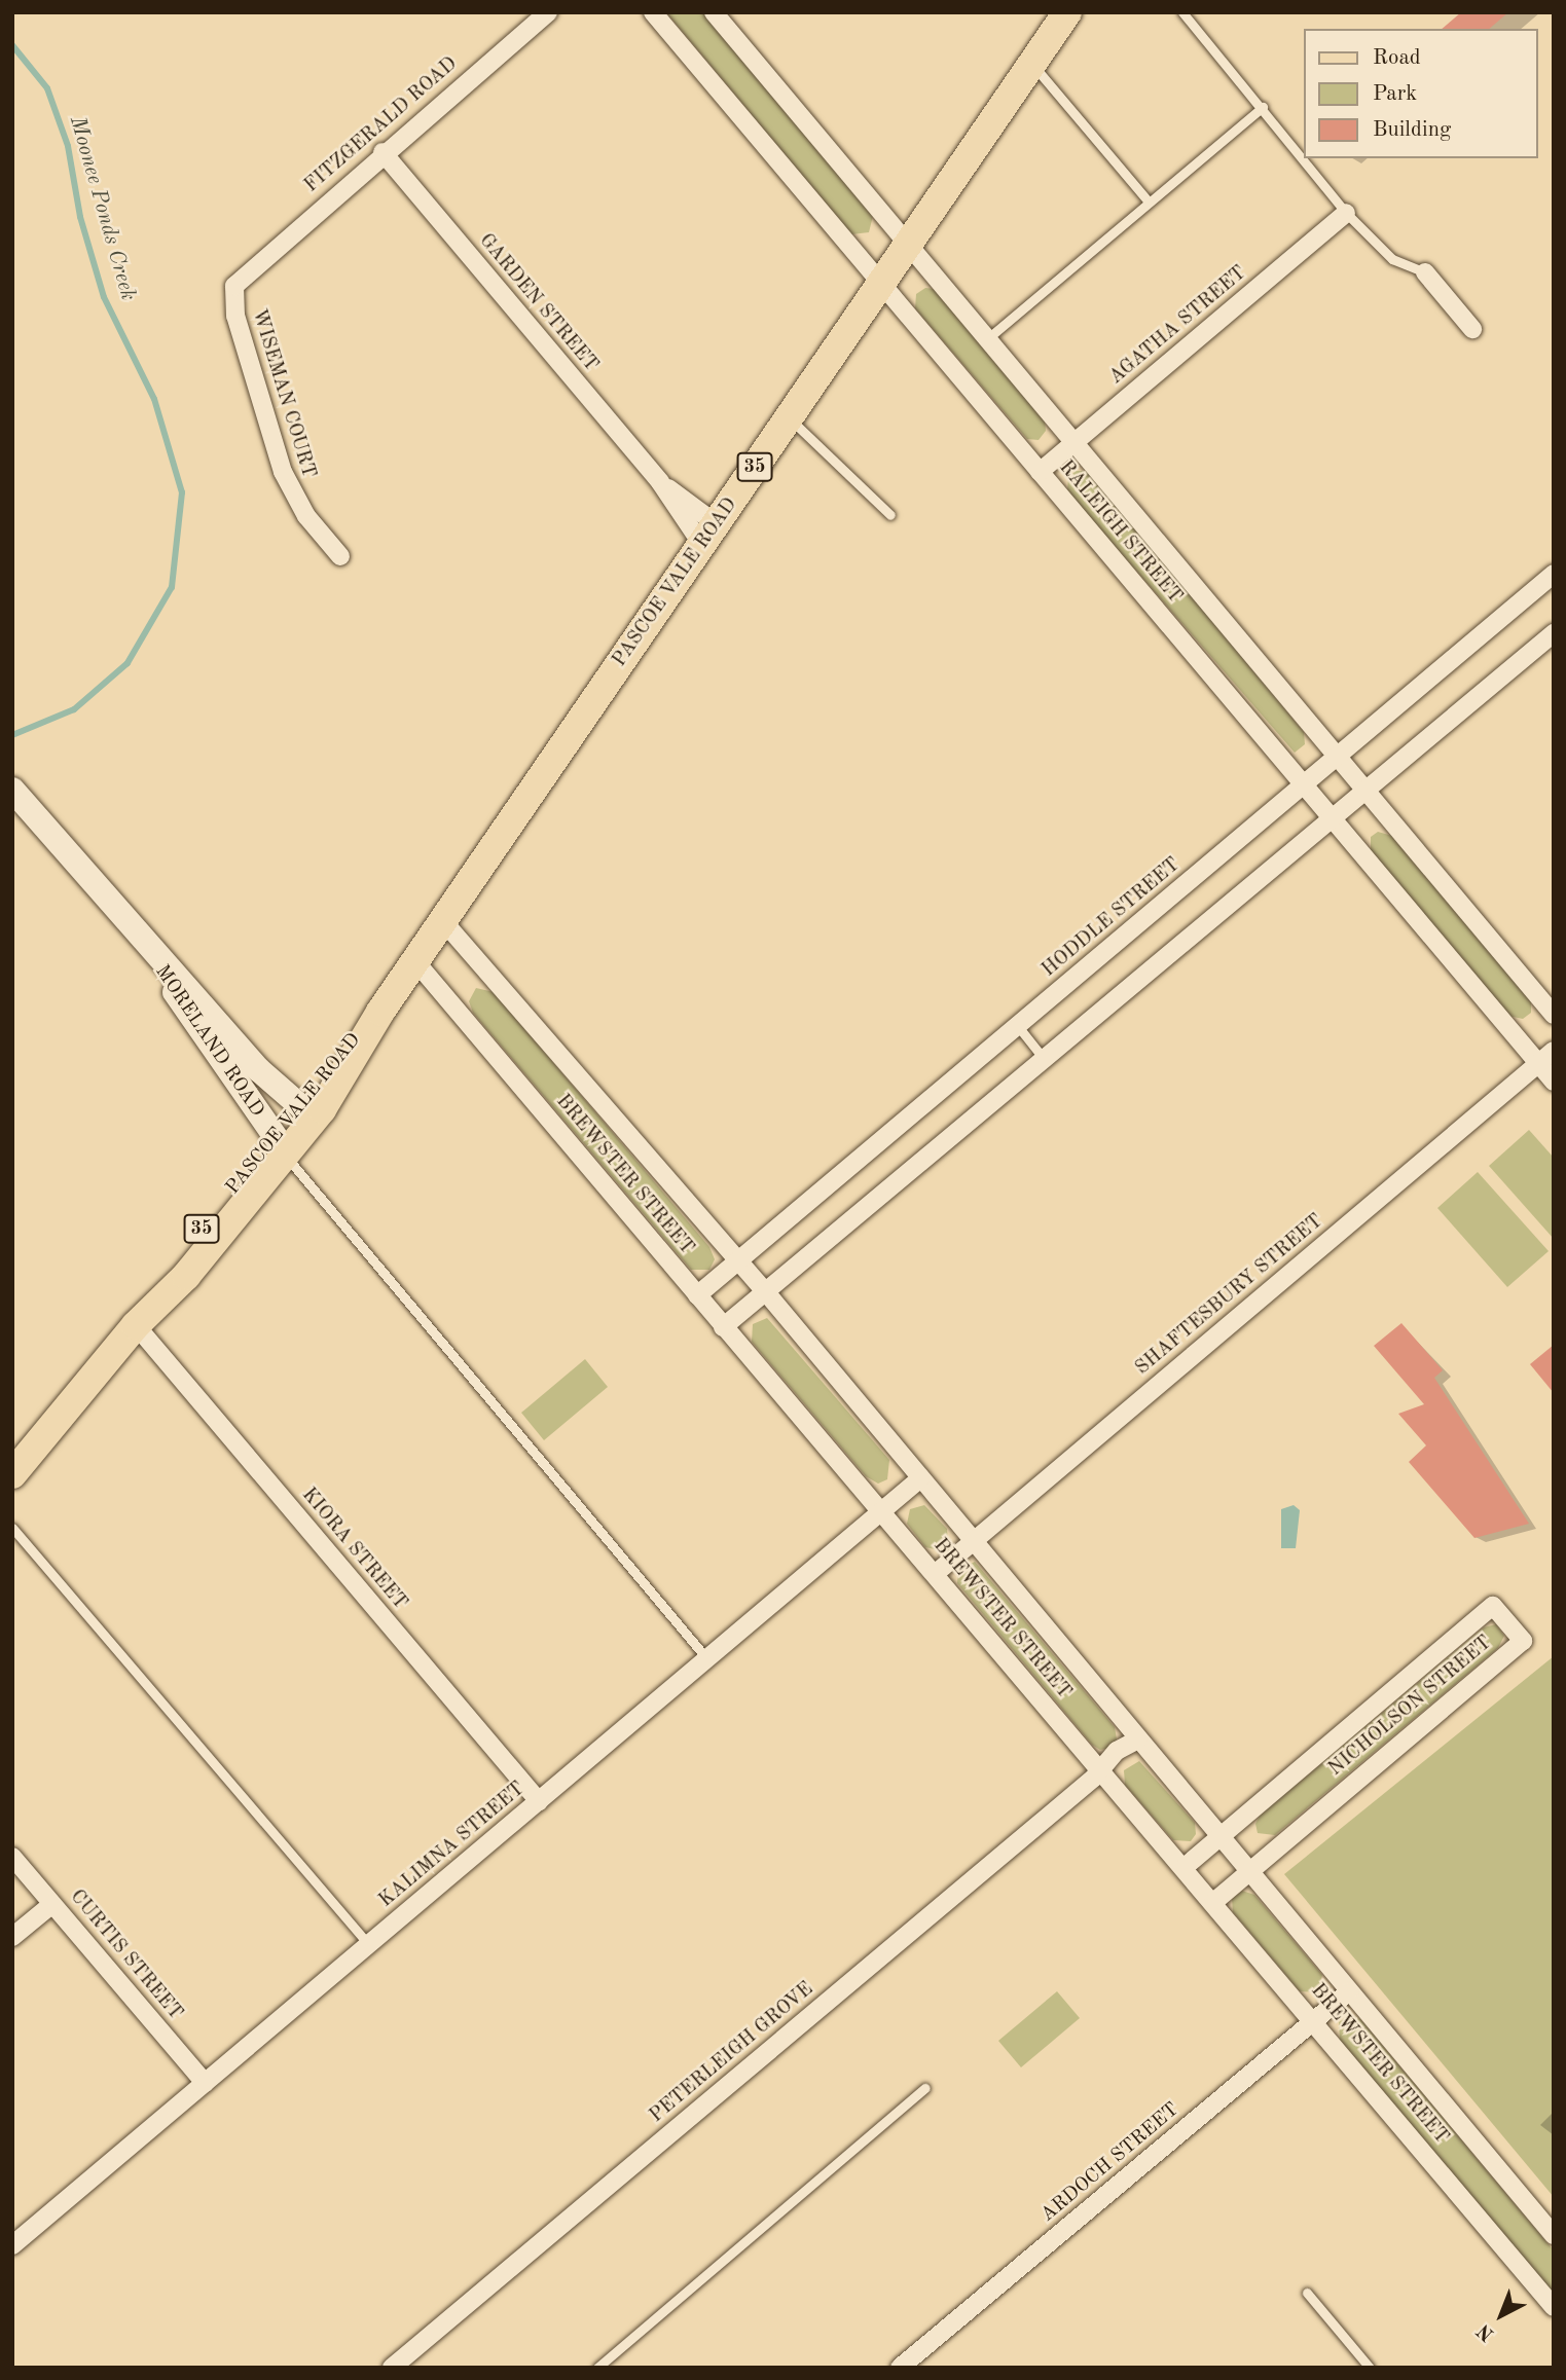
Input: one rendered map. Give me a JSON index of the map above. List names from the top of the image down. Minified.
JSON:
{"streets":{"main road":["35","PASCOE VALE ROAD","MORELAND ROAD"],"street":["FITZGERALD ROAD","GARDEN STREET","AGATHA STREET","WISEMAN COURT","RALEIGH STREET","HODDLE STREET","BREWSTER STREET","SHAFTESBURY STREET","KIORA STREET","NICHOLSON STREET","KALIMNA STREET","CURTIS STREET","PETERLEIGH GROVE","ARDOCH STREET"]},"crossings":[["FITZGERALD ROAD","GARDEN STREET"],["FITZGERALD ROAD","WISEMAN COURT"],["GARDEN STREET","PASCOE VALE ROAD"],["AGATHA STREET","RALEIGH STREET"],["RALEIGH STREET","PASCOE VALE ROAD"],["RALEIGH STREET","HODDLE STREET"],["RALEIGH STREET","SHAFTESBURY STREET"],["PASCOE VALE ROAD","MORELAND ROAD"],["PASCOE VALE ROAD","BREWSTER STREET"],["PASCOE VALE ROAD","KIORA STREET"],["HODDLE STREET","BREWSTER STREET"],["BREWSTER STREET","SHAFTESBURY STREET"],["BREWSTER STREET","NICHOLSON STREET"],["BREWSTER STREET","KALIMNA STREET"],["BREWSTER STREET","PETERLEIGH GROVE"],["BREWSTER STREET","ARDOCH STREET"],["KIORA STREET","KALIMNA STREET"],["KALIMNA STREET","CURTIS STREET"]],"water":["Moonee Ponds Creek"],"legend":["Road","Park","Building"],"north":"bottom left"}
